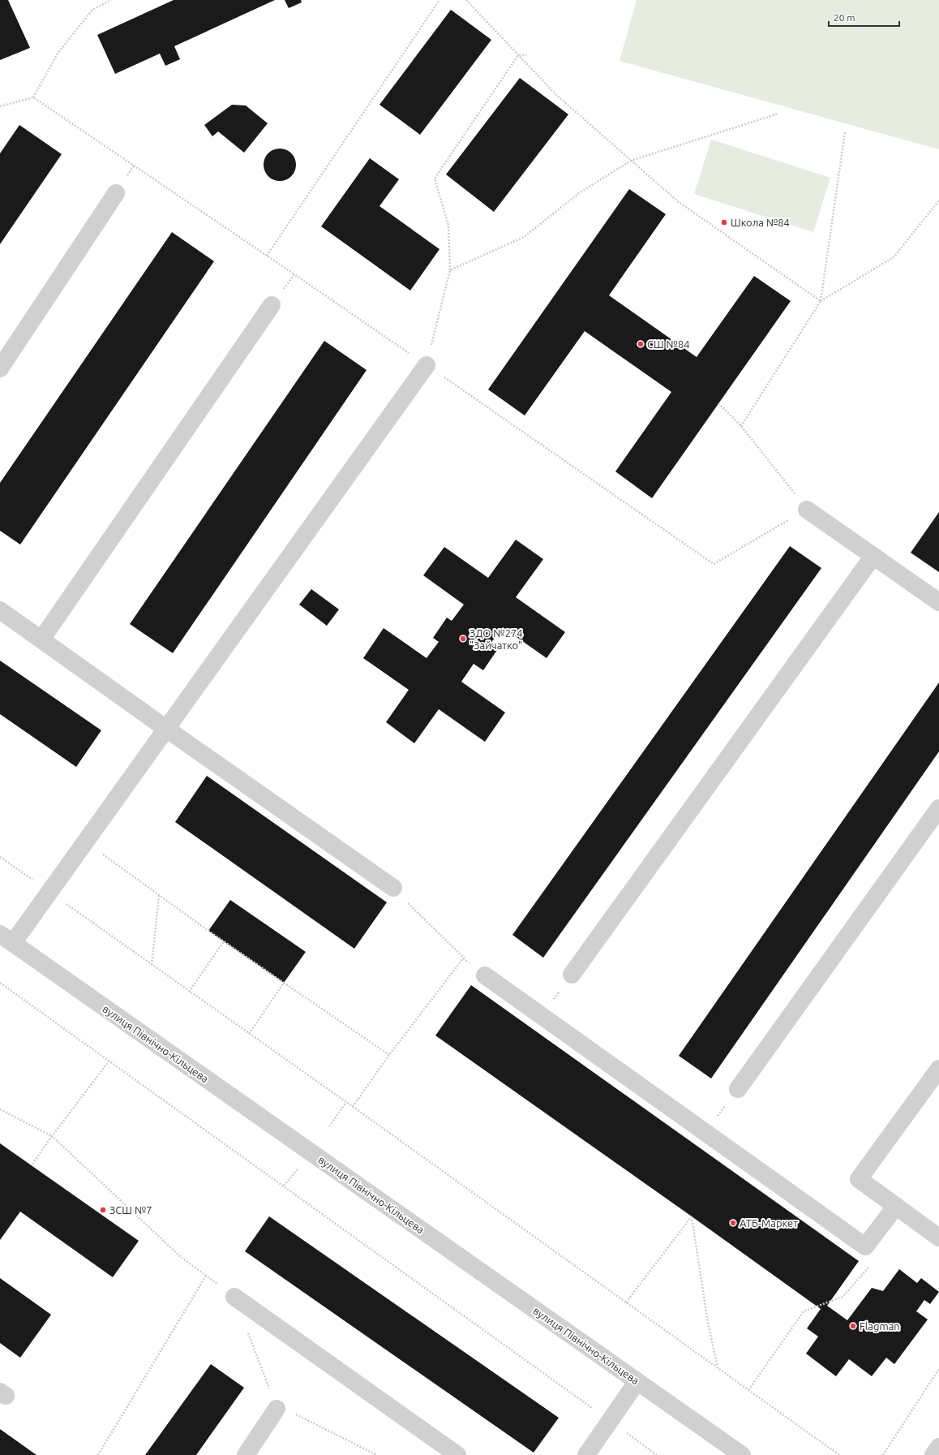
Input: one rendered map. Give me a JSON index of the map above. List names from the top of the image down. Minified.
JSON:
{"streets":{"street":["вулиця Північно-Кільцева"]},"places":["Школа №84","СШ №84","ЗДО №274 \"Зайчатко\"","ЗСШ №7","АТБ-Маркет","Flagman"],"scale_bar":"20 m"}
